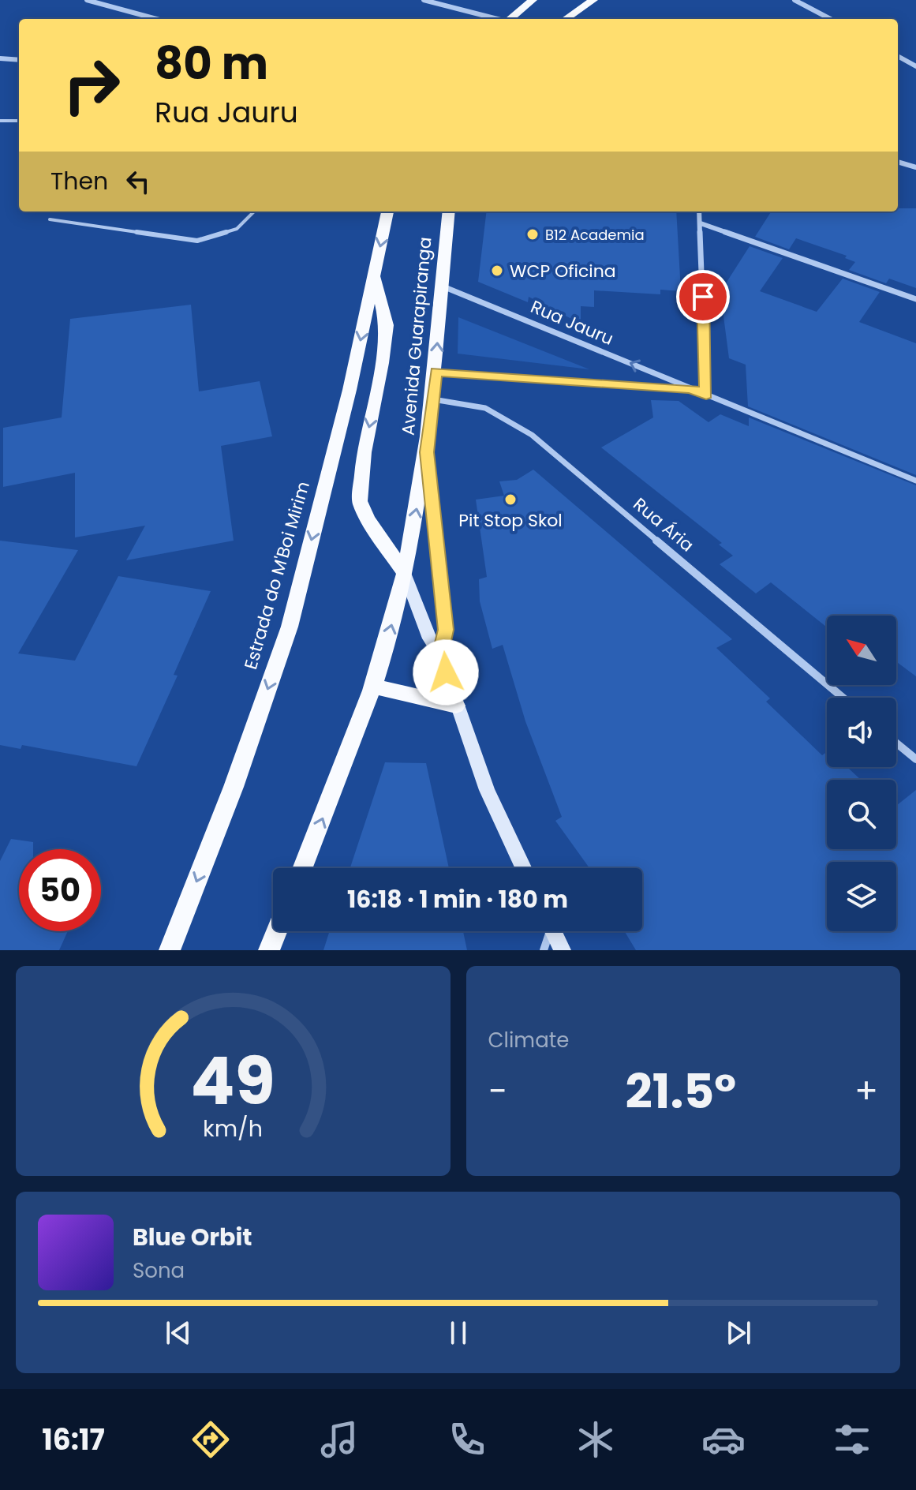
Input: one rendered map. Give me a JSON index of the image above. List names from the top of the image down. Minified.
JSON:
{"streets":{"main road":["Avenida Guarapiranga","Estrada do M'Boi Mirim"],"street":["Rua Jauru","Rua Ária"]},"crossings":[["Rua Jauru","Avenida Guarapiranga"],["Avenida Guarapiranga","Rua Ária"]],"places":["B12 Academia","WCP Oficina","Pit Stop Skol"],"north":"top left","page":{"turn":["80 m","Rua Jauru"],"then":"Then","limit":"50","trip":"16:18 · 1 min · 180 m","tile":"Climate","heat":["−","21.5°","+"],"song":["Blue Orbit","Sona"],"tabs":"16:17","gauge":["49","km/h"]}}
